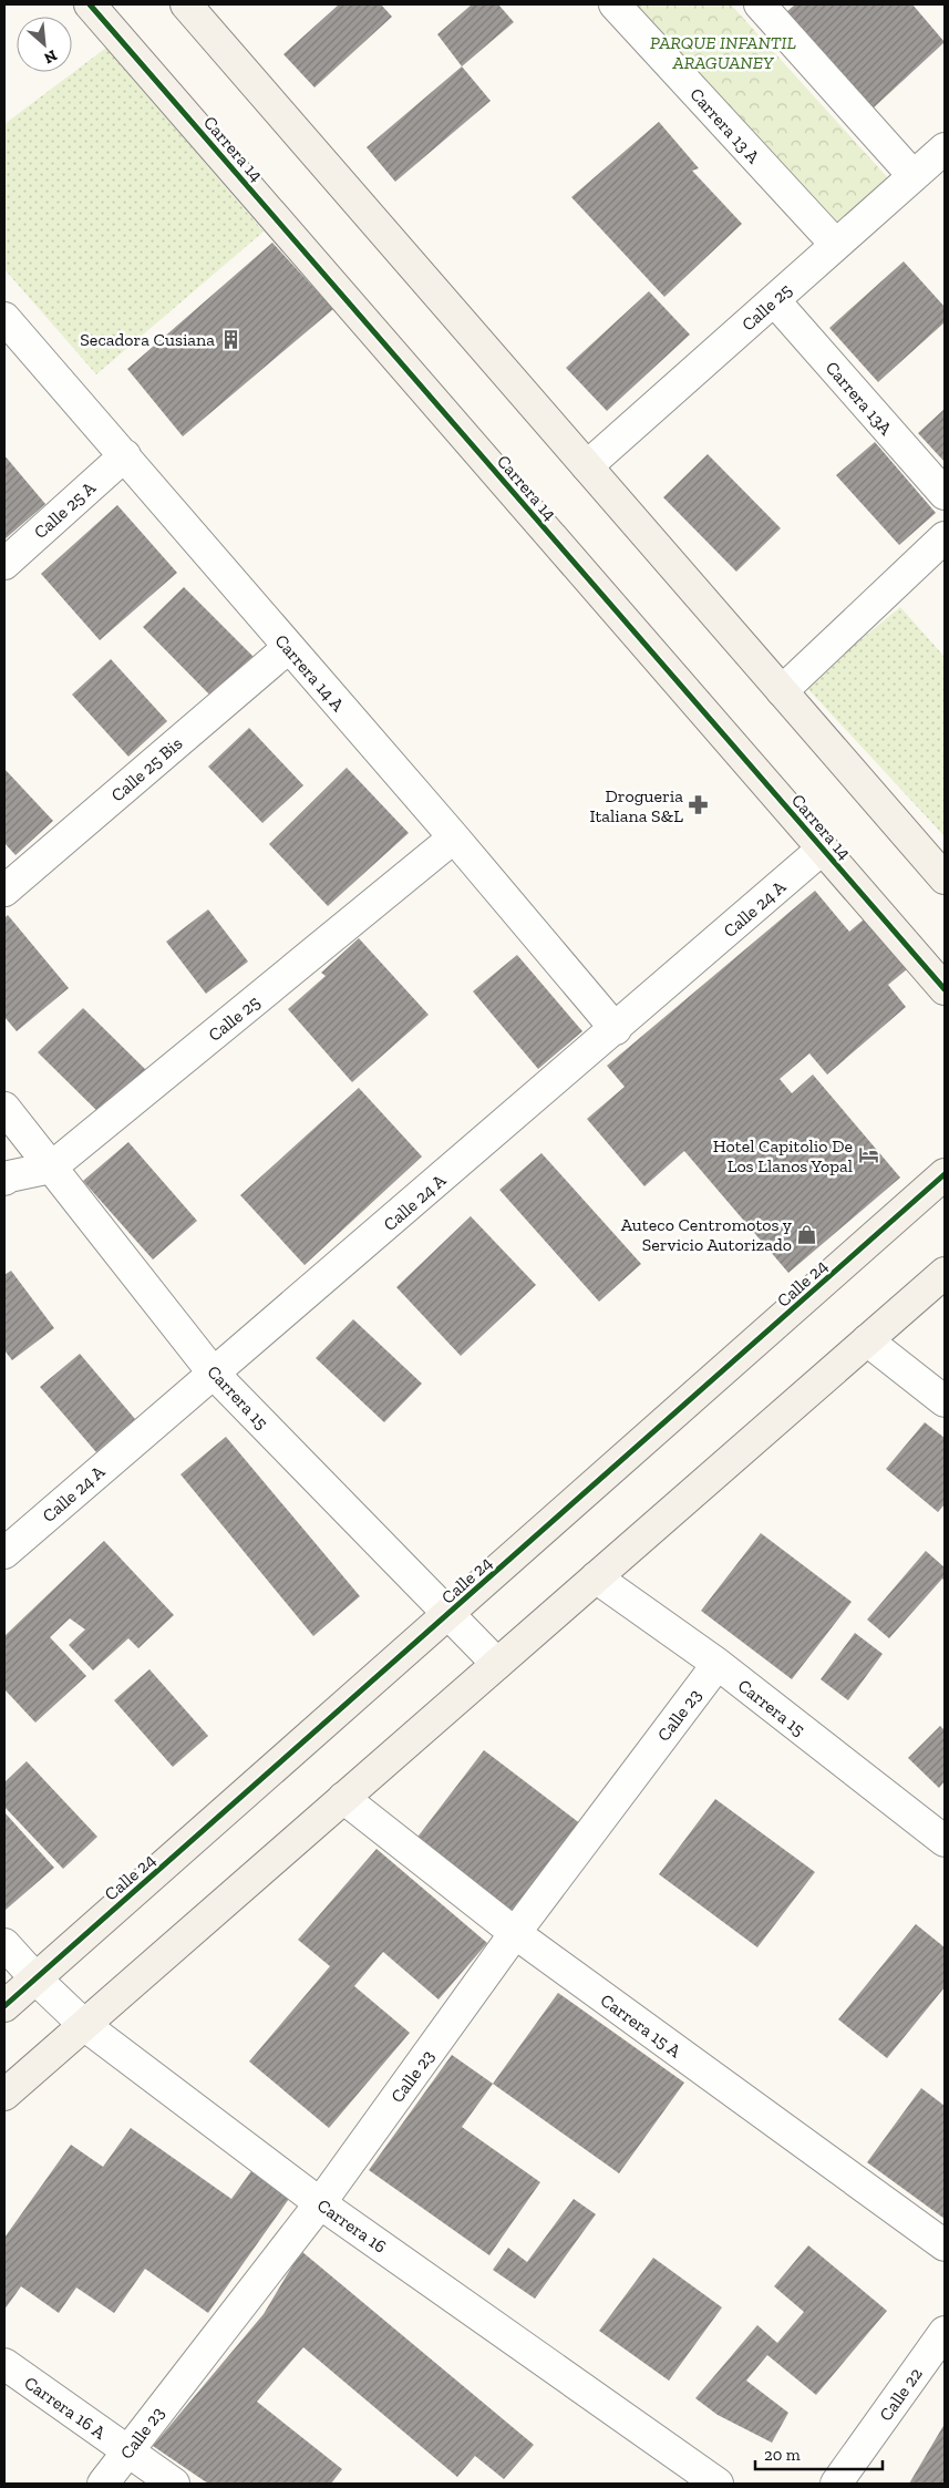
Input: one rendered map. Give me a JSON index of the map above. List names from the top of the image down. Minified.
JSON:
{"streets":{"street":["Carrera 13 A","Carrera 14","Calle 25","Carrera 13A","Calle 25 A","Carrera 14 A","Calle 25 Bis","Calle 24 A","Calle 24","Carrera 15","Calle 23","Carrera 15 A","Carrera 16","Calle 22","Carrera 16 A"]},"crossings":[["Carrera 13 A","Calle 25"],["Carrera 14","Calle 24 A"],["Calle 25","Carrera 13A"],["Calle 25","Carrera 14 A"],["Calle 25","Carrera 15"],["Calle 25 A","Carrera 14 A"],["Carrera 14 A","Calle 25 Bis"],["Carrera 14 A","Calle 24 A"],["Calle 24 A","Carrera 15"],["Calle 24","Carrera 15"],["Calle 24","Carrera 16"],["Carrera 15","Calle 23"],["Calle 23","Carrera 15 A"],["Calle 23","Carrera 16"],["Calle 23","Carrera 16 A"]],"parks":["PARQUE INFANTIL ARAGUANEY"],"places":{"building":["Secadora Cusiana"],"pharmacy":["Drogueria Italiana S&L"],"hotel":["Hotel Capitolio De Los Llanos Yopal"],"shop":["Auteco Centromotos y Servicio Autorizado"]},"scale_bar":"20 m","north":"bottom right"}
